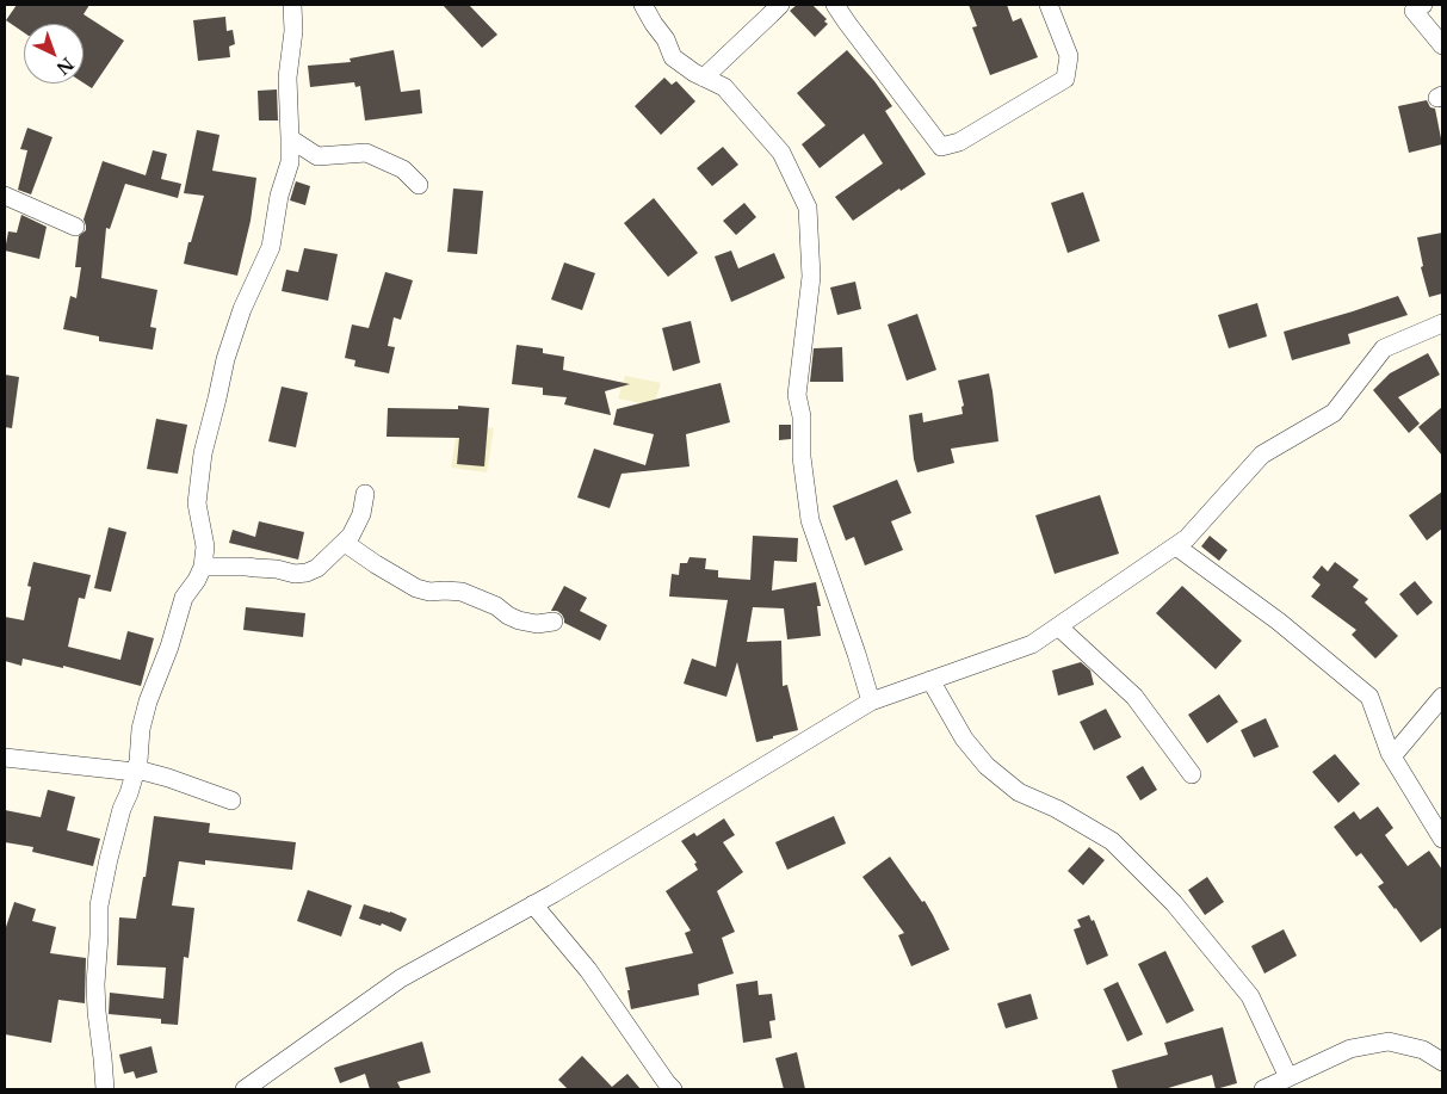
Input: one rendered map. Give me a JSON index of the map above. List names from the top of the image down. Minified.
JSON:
{"north":"bottom right"}
